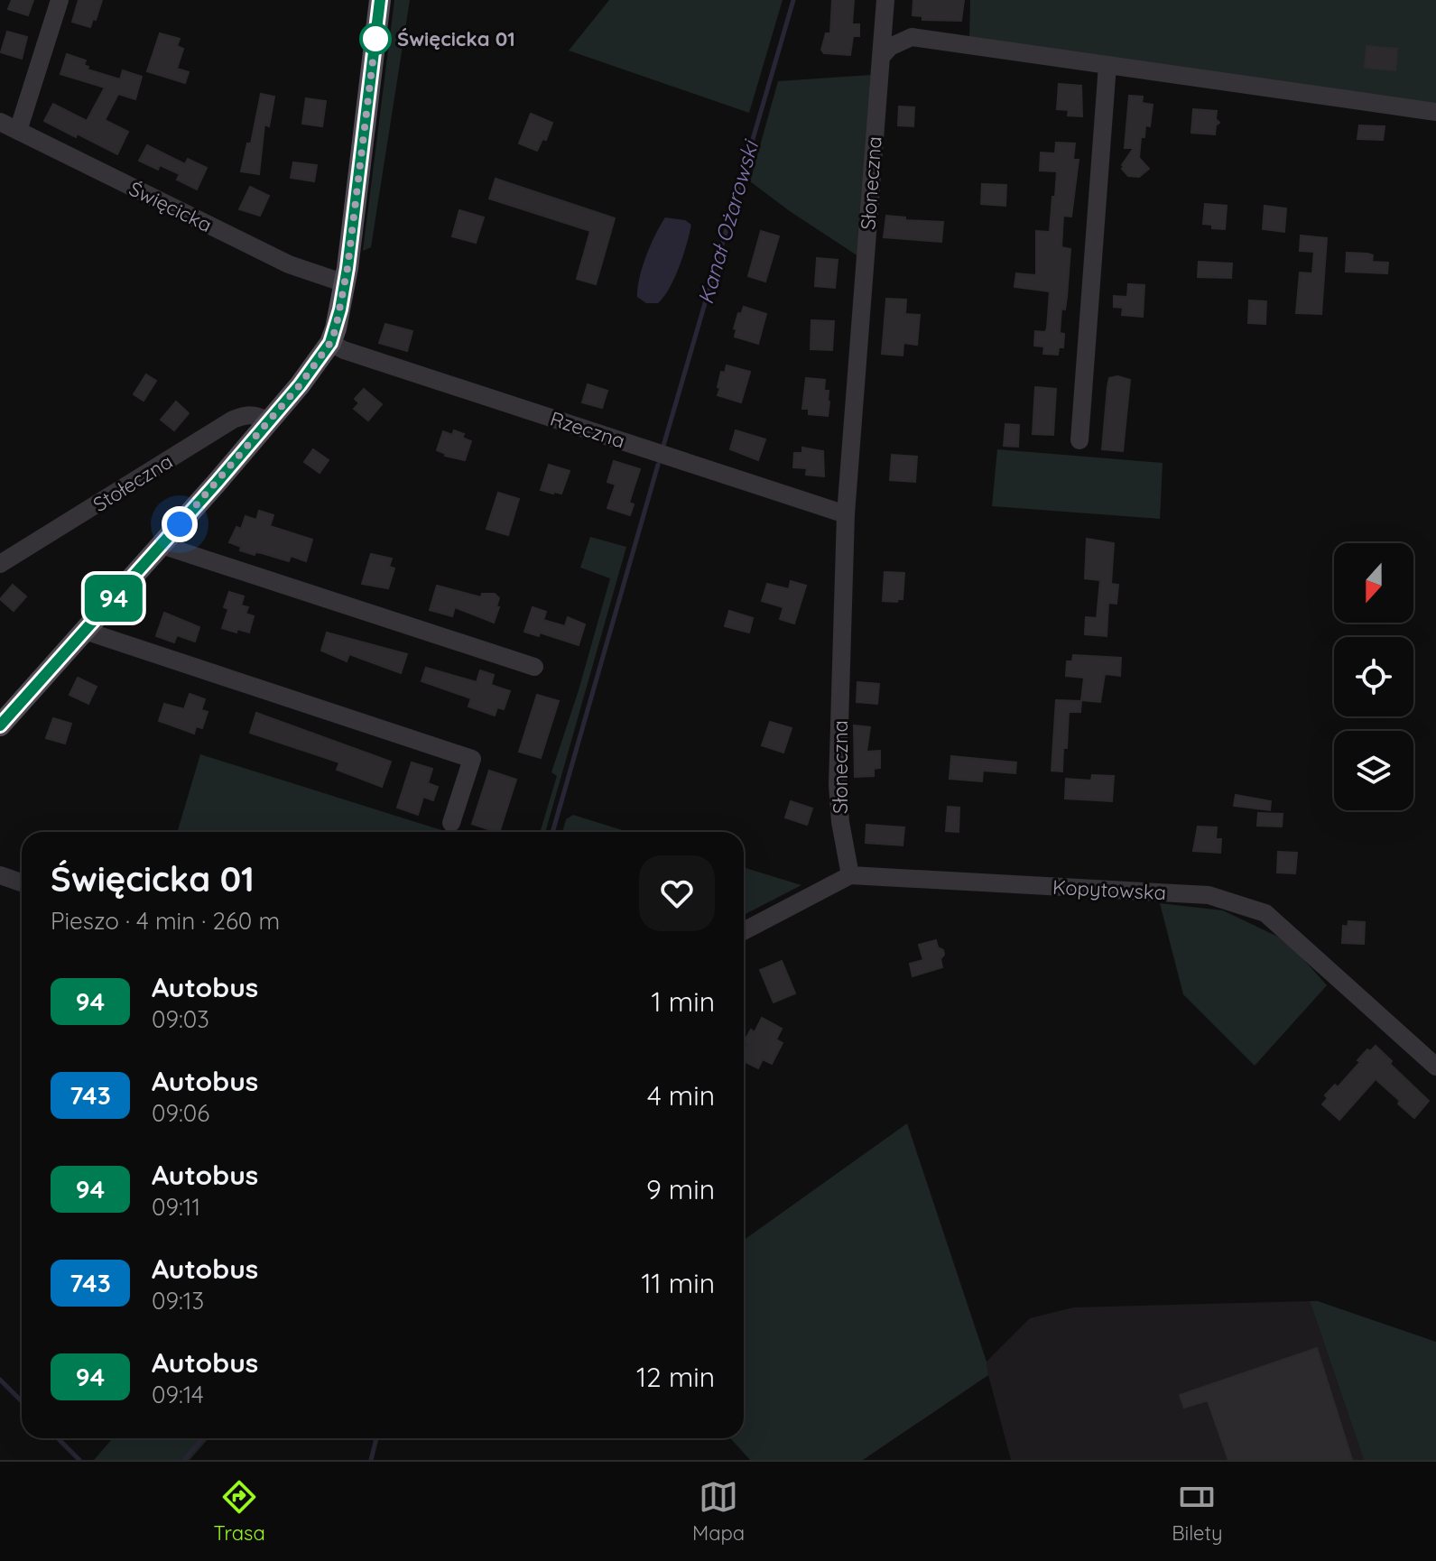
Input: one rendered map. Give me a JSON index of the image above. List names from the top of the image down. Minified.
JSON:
{"streets":{"street":["Słoneczna","Święcicka","Rzeczna","Stołeczna","Kopytowska"]},"crossings":[["Słoneczna","Rzeczna"],["Słoneczna","Kopytowska"]],"water":["Kanał Ożarowski"],"places":["Święcicka 01"],"lines":["bus line 94"],"north":"bottom","page":{"on_map":"94","heading":["Święcicka 01","Pieszo · 4 min · 260 m"],"list":[{"mark":"94","name":"Autobus","note":"09:03","value":"1 min"},{"mark":"743","name":"Autobus","note":"09:06","value":"4 min"},{"mark":"94","name":"Autobus","note":"09:11","value":"9 min"},{"mark":"743","name":"Autobus","note":"09:13","value":"11 min"},{"mark":"94","name":"Autobus","note":"09:14","value":"12 min"}],"tabs":["Trasa","Mapa","Bilety"]}}
